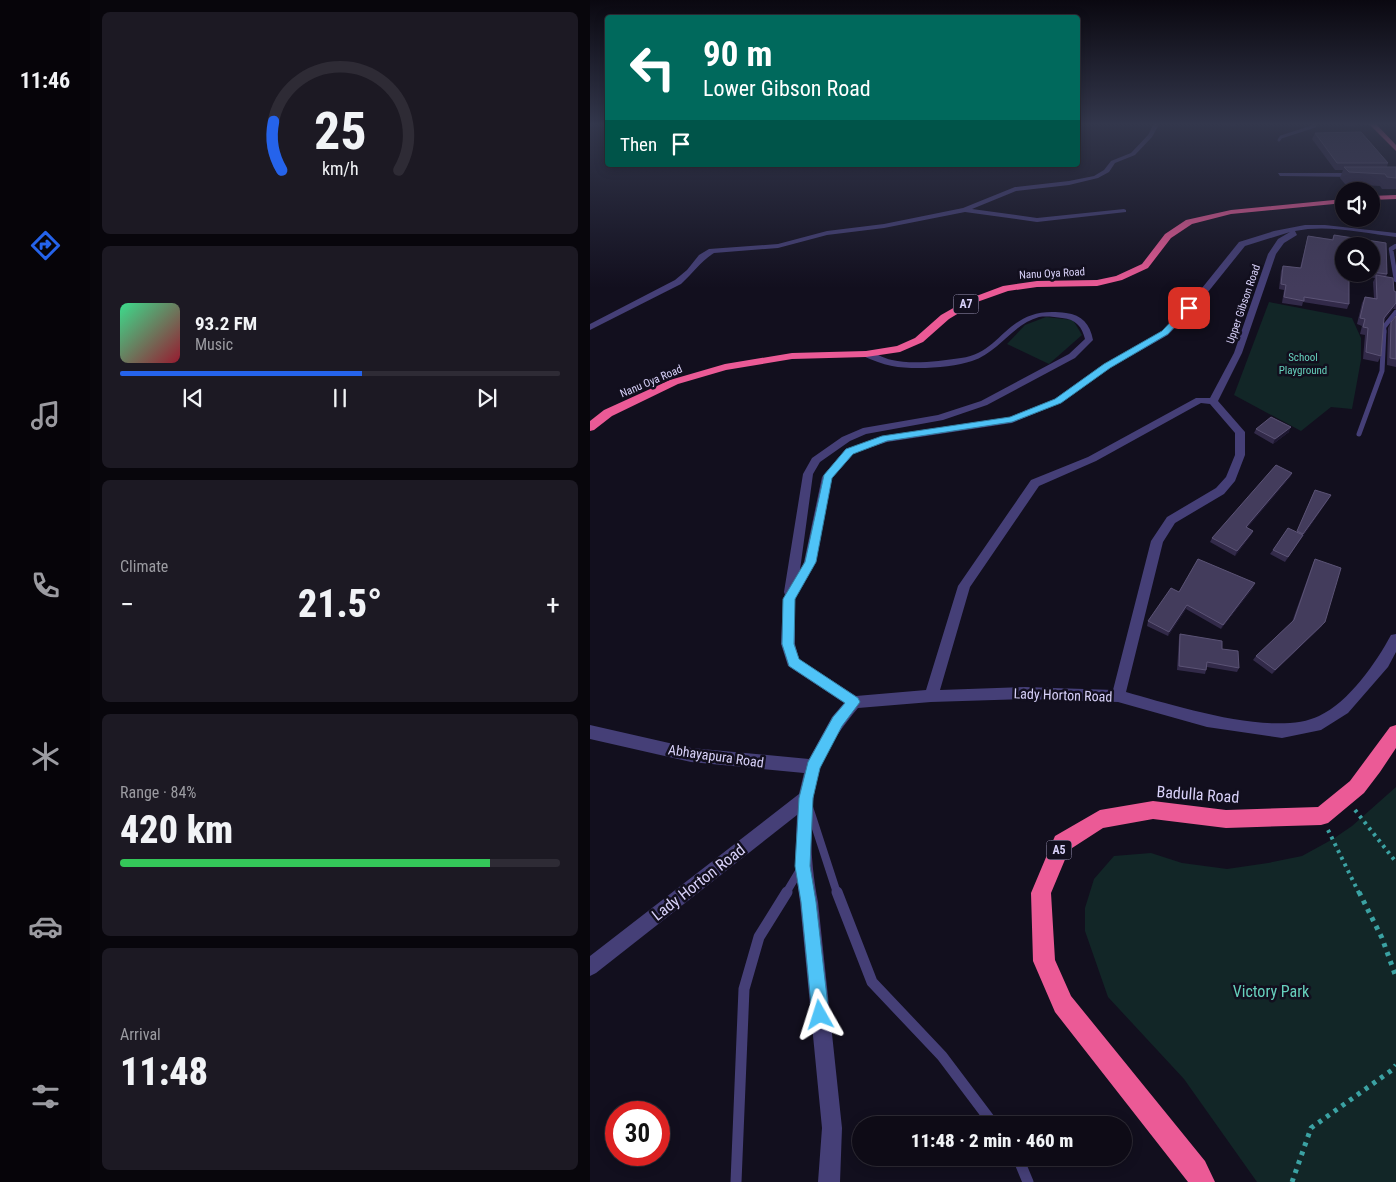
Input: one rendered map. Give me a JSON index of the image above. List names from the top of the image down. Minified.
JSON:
{"streets":{"highway":["Nanu Oya Road","A7","Badulla Road","A5"],"street":["Upper Gibson Road","Lady Horton Road","Abhayapura Road"]},"parks":["School Playground","Victory Park"],"page":{"tabs":"11:46","turn":["90 m","Lower Gibson Road"],"then":"Then","song":["93.2 FM","Music"],"tile":["Climate",["Range · 84%","420 km"],["Arrival","11:48"]],"heat":["−","21.5°","+"],"limit":"30","trip":"11:48 · 2 min · 460 m","gauge":["25","km/h"]}}
